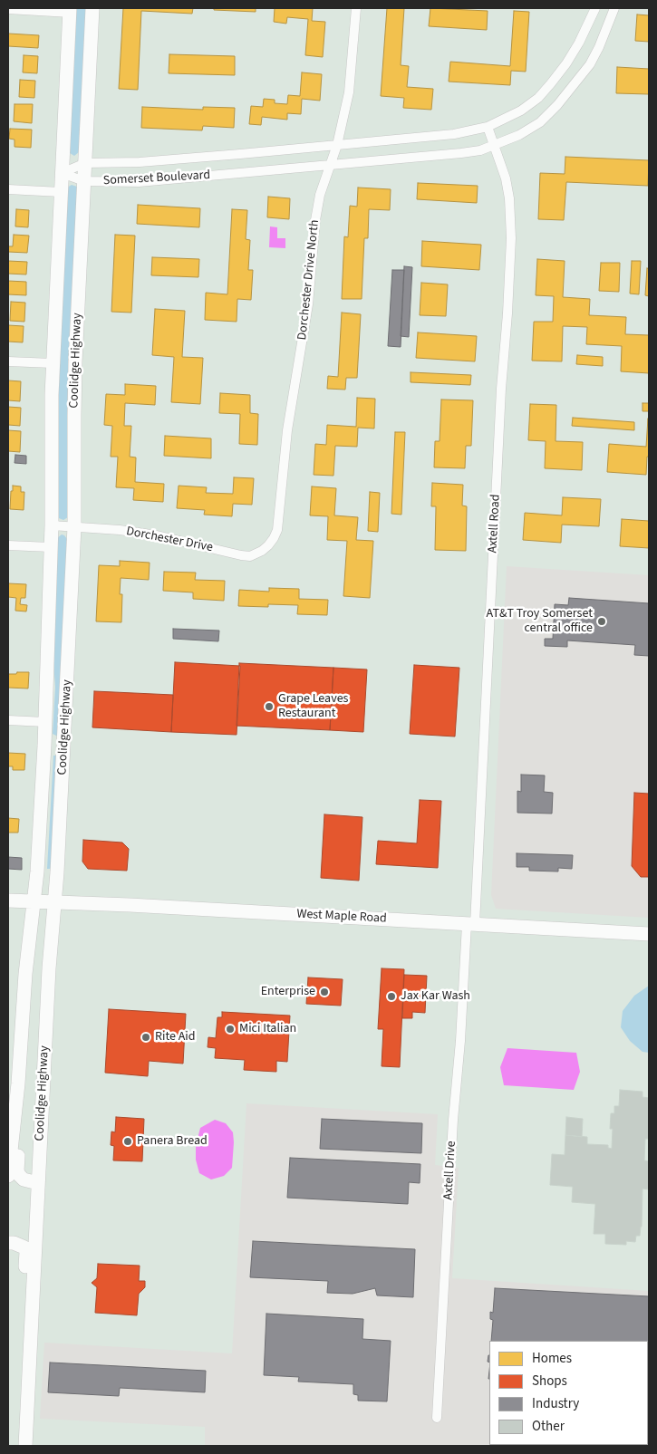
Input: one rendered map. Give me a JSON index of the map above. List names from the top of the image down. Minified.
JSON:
{"streets":{"main road":["Coolidge Highway","West Maple Road"],"street":["Somerset Boulevard","Dorchester Drive North","Axtell Road","Dorchester Drive","Axtell Drive"]},"crossings":[["Somerset Boulevard","Dorchester Drive North"],["Somerset Boulevard","Coolidge Highway"],["Somerset Boulevard","Axtell Road"],["Dorchester Drive North","Dorchester Drive"],["Coolidge Highway","Dorchester Drive"],["Coolidge Highway","West Maple Road"],["Axtell Road","West Maple Road"],["Axtell Road","Axtell Drive"],["West Maple Road","Axtell Drive"]],"places":["AT&T Troy Somerset central office","Grape Leaves Restaurant","Enterprise","Jax Kar Wash","Mici Italian","Rite Aid","Panera Bread"],"legend":["Homes","Shops","Industry","Other"]}
